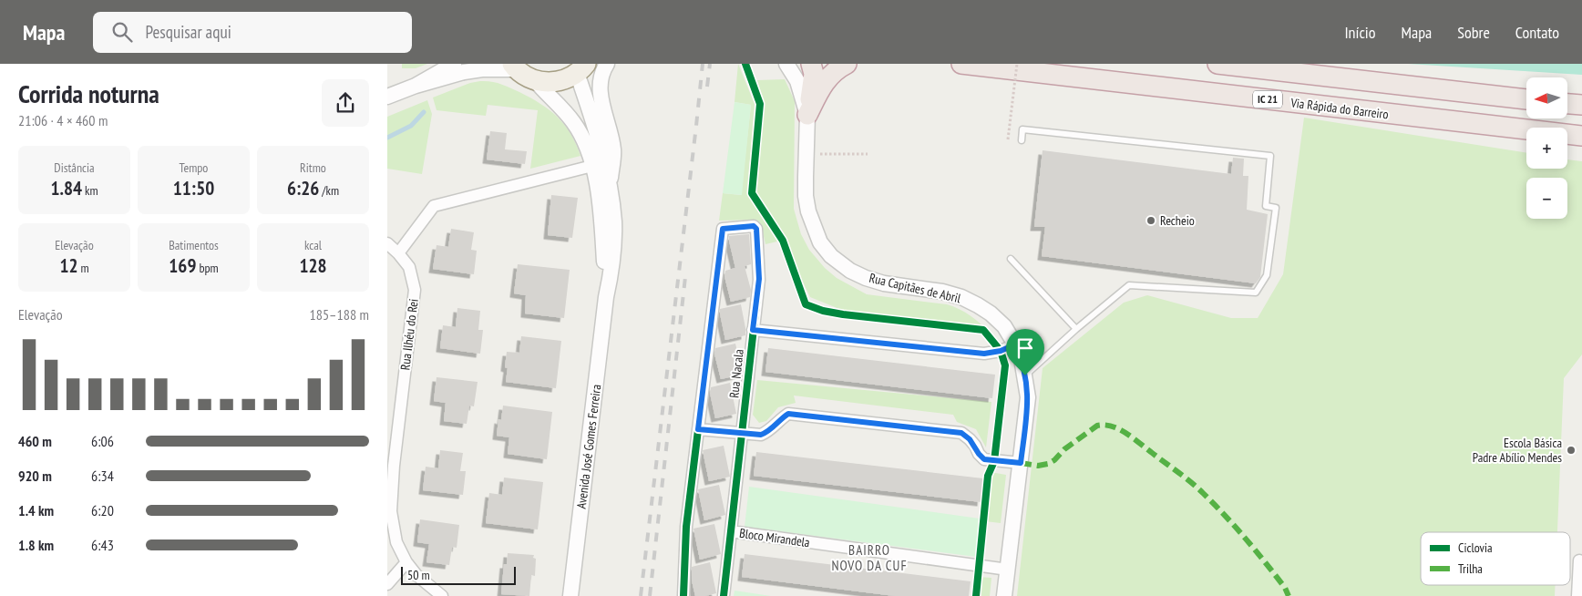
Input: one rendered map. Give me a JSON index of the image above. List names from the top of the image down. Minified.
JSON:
{"streets":{"highway":["IC 21","Via Rápida do Barreiro"],"street":["Rua Capitães de Abril","Rua Ilhéu do Rei","Rua Nacala","Avenida José Gomes Ferreira","Bloco Mirandela"]},"crossings":[["Rua Capitães de Abril","Bloco Mirandela"],["Rua Nacala","Bloco Mirandela"]],"districts":["BAIRRO NOVO DA CUF"],"places":["Recheio","Escola Básica Padre Abílio Mendes"],"legend":["Ciclovia","Trilha"],"scale_bar":"50 m","north":"left","page":{"header":"Mapa","search":"Pesquisar aqui","nav":["Início","Mapa","Sobre","Contato"],"heading":["Corrida noturna","21:06 · 4 × 460 m"],"map_buttons":["+","−"],"stats":[["Distância","1.84 km"],["Tempo","11:50"],["Ritmo","6:26 /km"],["Elevação","12 m"],["Batimentos","169 bpm"],["kcal","128"]],"chart":["Elevação","185–188 m"],"list":[{"name":"460 m","note":"6:06"},{"name":"920 m","note":"6:34"},{"name":"1.4 km","note":"6:20"},{"name":"1.8 km","note":"6:43"}],"scale":"50 m"}}
